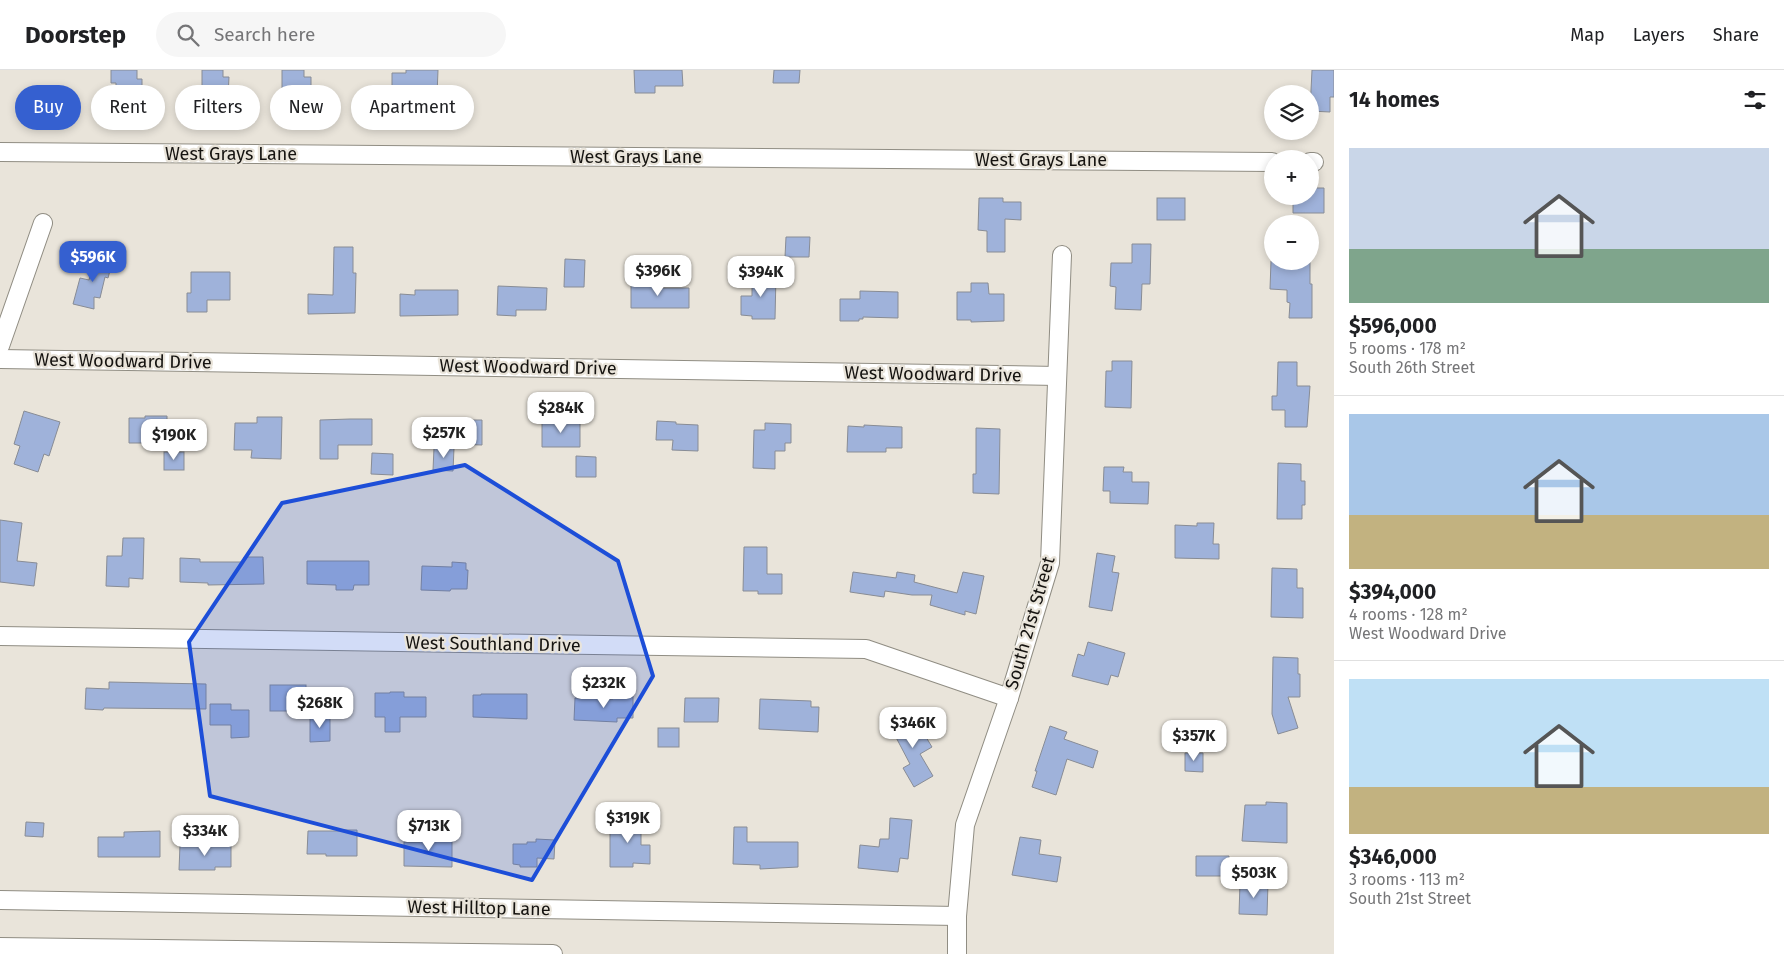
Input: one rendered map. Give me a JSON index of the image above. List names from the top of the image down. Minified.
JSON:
{"streets":{"street":["West Grays Lane","West Woodward Drive","South 21st Street","West Southland Drive","West Hilltop Lane"]},"crossings":[["West Woodward Drive","South 21st Street"],["South 21st Street","West Southland Drive"],["South 21st Street","West Hilltop Lane"]],"page":{"header":"Doorstep","search":"Search here","nav":["Map","Layers","Share"],"heading":"14 homes","map_buttons":["+","−"],"chip":["Buy","Rent","Filters","New","Apartment"],"list":[{"name":"$596,000","note":"5 rooms · 178 m² · South 26th Street"},{"name":"$394,000","note":"4 rooms · 128 m² · West Woodward Drive"},{"name":"$346,000","note":"3 rooms · 113 m² · South 21st Street"}],"price":["$596K","$396K","$394K","$284K","$257K","$190K","$232K","$268K","$346K","$357K","$319K","$713K","$334K","$503K"]}}
